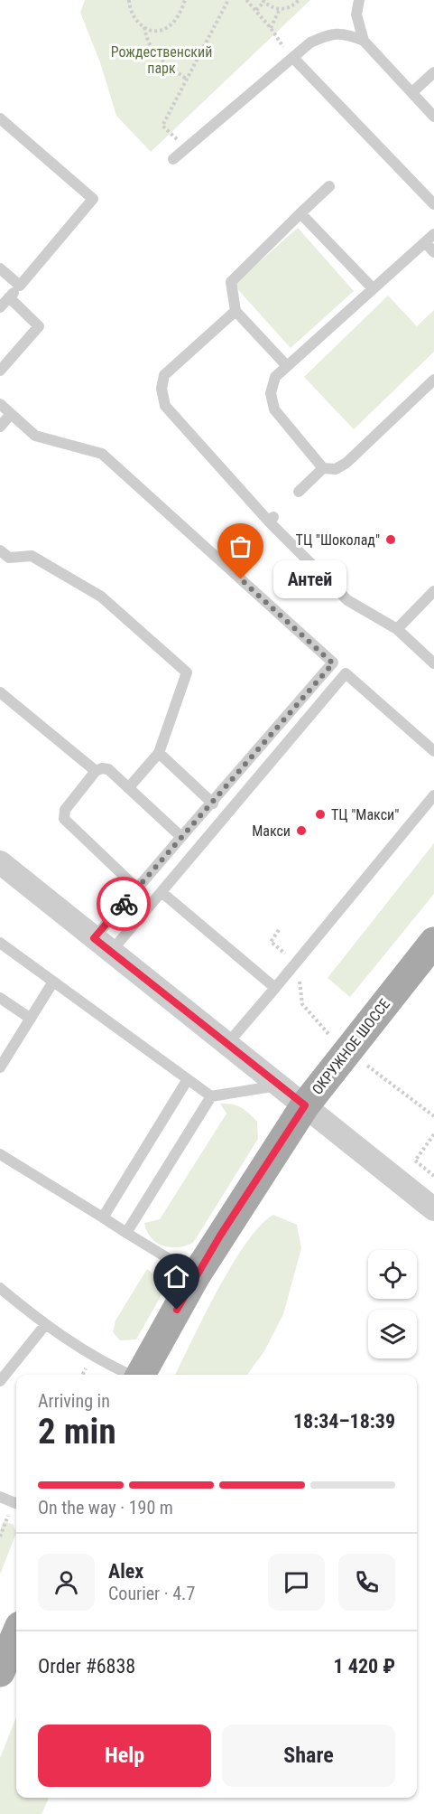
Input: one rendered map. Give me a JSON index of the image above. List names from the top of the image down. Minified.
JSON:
{"streets":{"main road":["ОКРУЖНОЕ ШОССЕ"]},"parks":["Рождественский парк"],"places":["ТЦ \"Шоколад\"","Антей","ТЦ \"Макси\"","Макси"],"page":{"bubble":"Антей","heading":["2 min","Arriving in","18:34–18:39"],"panel":["Alex","Courier · 4.7","Order #6838","1 420 ₽"],"bar":"On the way · 190 m","buttons":["Help","Share"]}}
